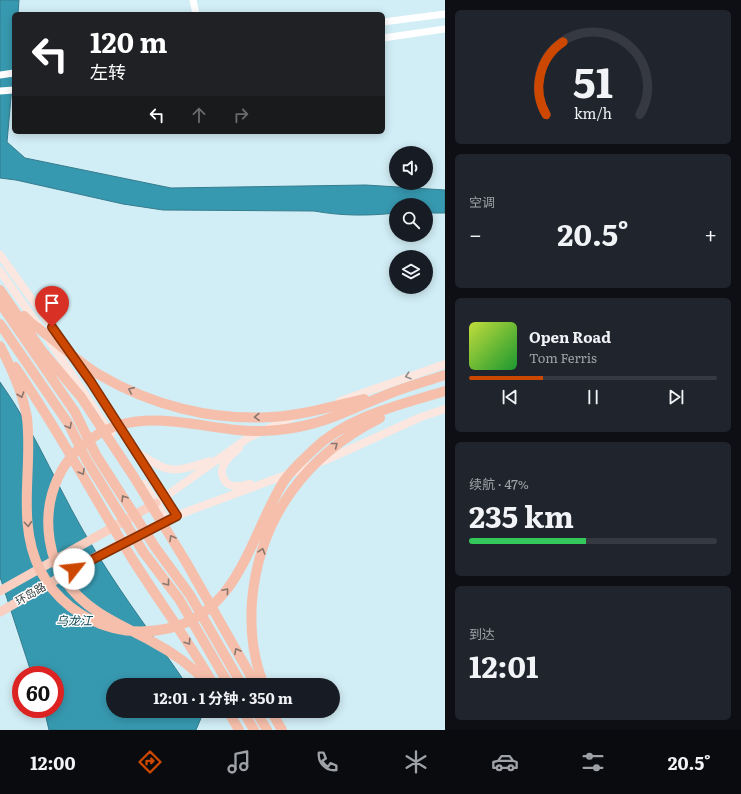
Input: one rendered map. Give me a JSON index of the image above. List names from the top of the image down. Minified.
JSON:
{"streets":{"main road":["环岛路"]},"water":["乌龙江"],"page":{"turn":["120 m","左转"],"tile":["空调",["续航 · 47%","235 km"],["到达","12:01"]],"heat":["−","20.5°","+"],"song":["Open Road","Tom Ferris"],"limit":"60","trip":"12:01 · 1 分钟 · 350 m","tabs":["12:00","20.5°"],"gauge":["51","km/h"]}}
